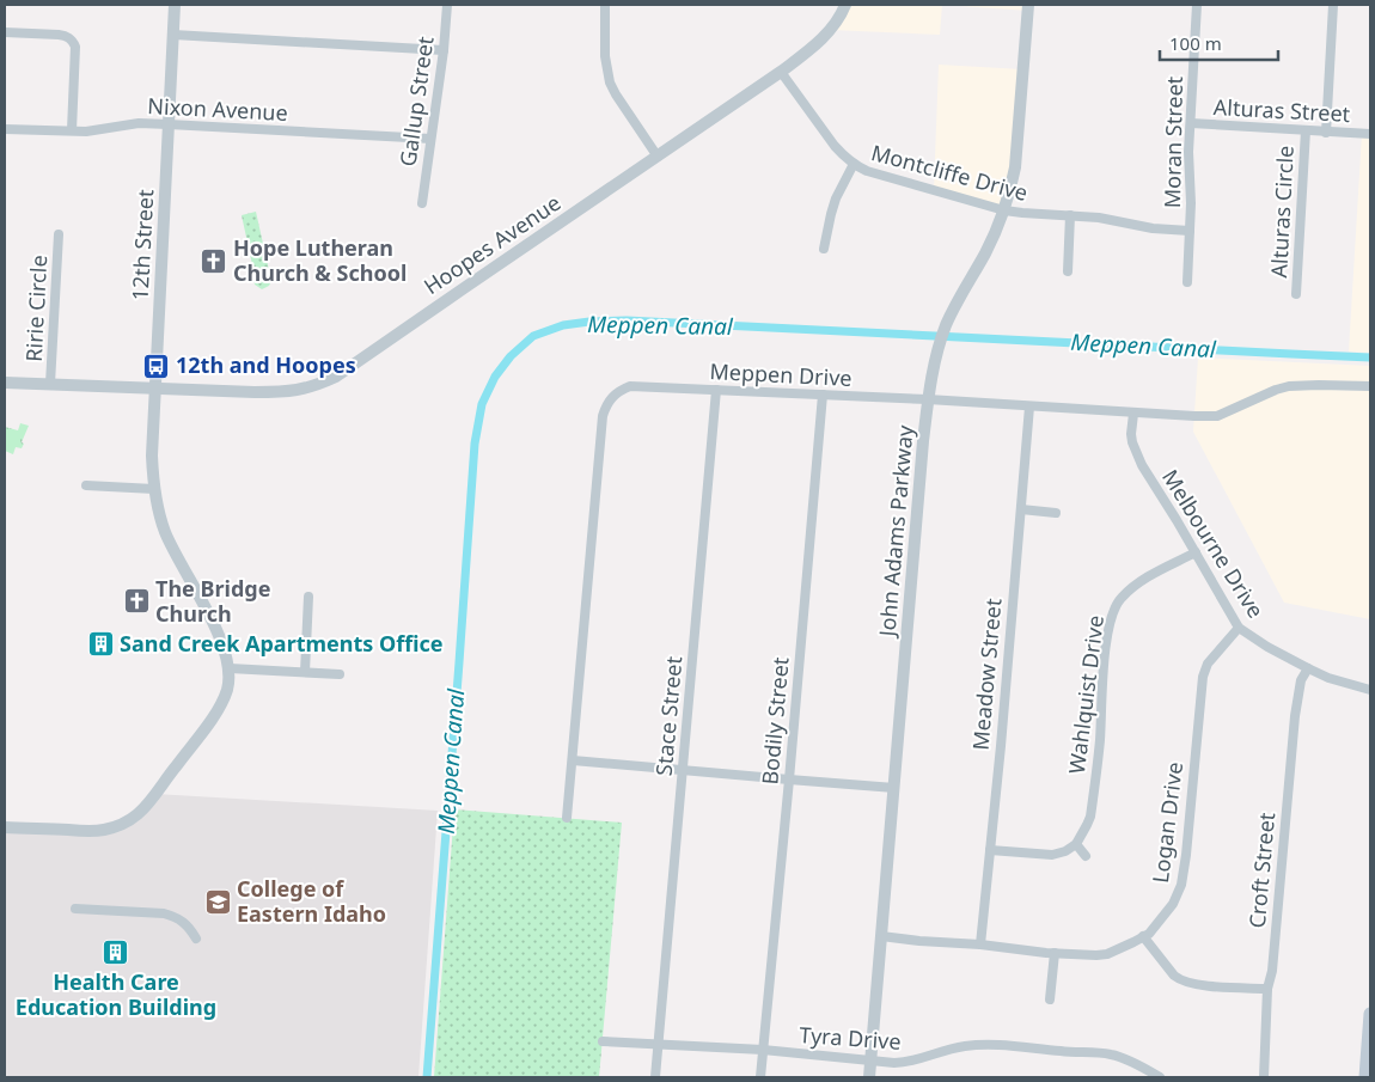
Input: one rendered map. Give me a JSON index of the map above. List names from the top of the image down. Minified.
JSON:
{"streets":{"street":["Gallup Street","Nixon Avenue","Alturas Street","Moran Street","Montcliffe Drive","Alturas Circle","12th Street","Hoopes Avenue","Ririe Circle","Meppen Drive","John Adams Parkway","Melbourne Drive","Meadow Street","Wahlquist Drive","Stace Street","Bodily Street","Logan Drive","Croft Street","Tyra Drive"]},"crossings":[["Gallup Street","Nixon Avenue"],["Nixon Avenue","12th Street"],["Alturas Street","Moran Street"],["Alturas Street","Alturas Circle"],["Moran Street","Montcliffe Drive"],["Montcliffe Drive","Hoopes Avenue"],["Montcliffe Drive","John Adams Parkway"],["12th Street","Hoopes Avenue"],["Hoopes Avenue","Ririe Circle"],["Meppen Drive","John Adams Parkway"],["Meppen Drive","Melbourne Drive"],["Meppen Drive","Meadow Street"],["Meppen Drive","Stace Street"],["Meppen Drive","Bodily Street"],["John Adams Parkway","Logan Drive"],["John Adams Parkway","Tyra Drive"],["Melbourne Drive","Wahlquist Drive"],["Melbourne Drive","Logan Drive"],["Melbourne Drive","Croft Street"],["Meadow Street","Logan Drive"],["Stace Street","Tyra Drive"],["Bodily Street","Tyra Drive"]],"water":["Meppen Canal"],"places":{"church":["Hope Lutheran Church & School","The Bridge Church"],"bus stop":["12th and Hoopes"],"building":["Sand Creek Apartments Office","Health Care Education Building"],"school or university":["College of Eastern Idaho"]},"scale_bar":"100 m"}
